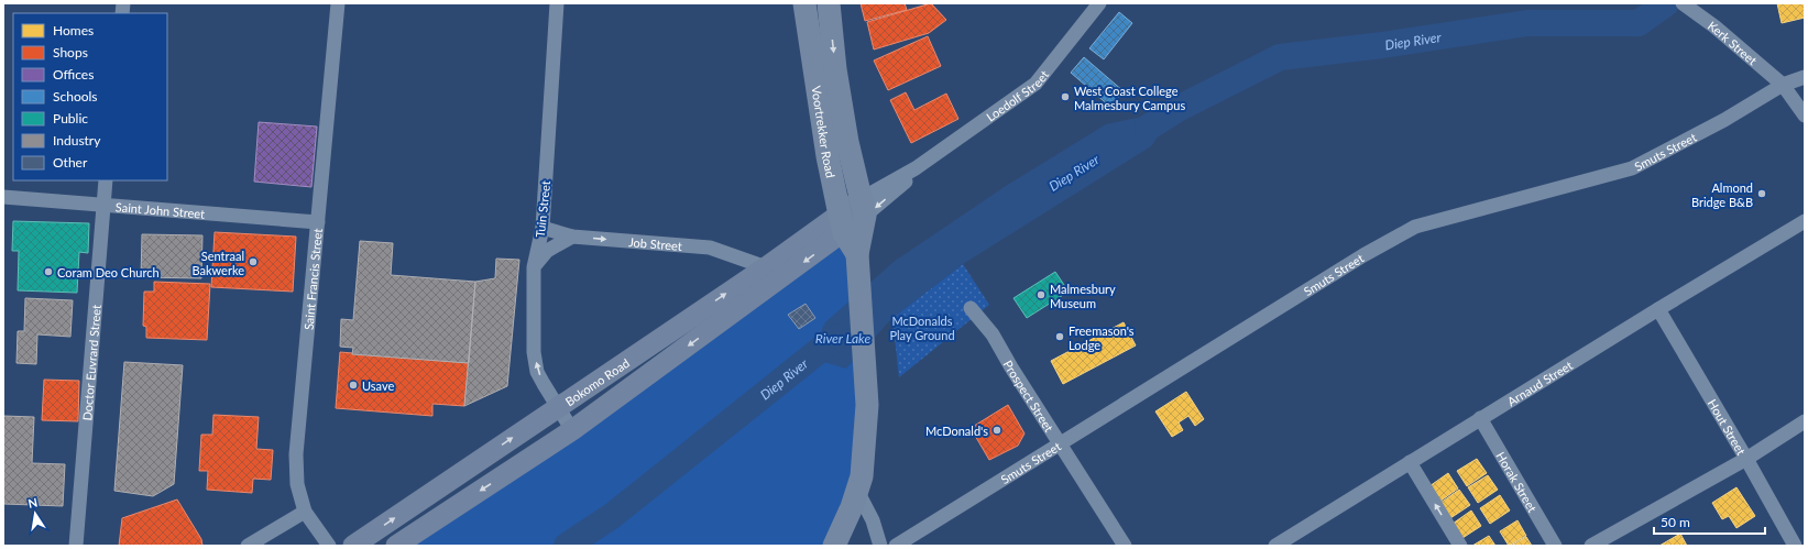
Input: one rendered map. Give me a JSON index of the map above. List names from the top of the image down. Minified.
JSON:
{"streets":{"main road":["Voortrekker Road","Bokomo Road"],"street":["Kerk Street","Loedolf Street","Smuts Street","Tuin Street","Saint John Street","Job Street","Saint Francis Street","Doctor Euvrard Street","Arnaud Street","Prospect Street","Hout Street","Horak Street"]},"crossings":[["Kerk Street","Smuts Street"],["Loedolf Street","Voortrekker Road"],["Voortrekker Road","Bokomo Road"],["Smuts Street","Prospect Street"],["Tuin Street","Job Street"],["Tuin Street","Bokomo Road"],["Saint John Street","Saint Francis Street"],["Saint John Street","Doctor Euvrard Street"],["Job Street","Bokomo Road"],["Arnaud Street","Hout Street"],["Arnaud Street","Horak Street"]],"one_way":["Job Street"],"water":["Diep River","River Lake"],"parks":["McDonalds Play Ground"],"places":["West Coast College Malmesbury Campus","Almond Bridge B&B","Sentraal Bakwerke","Coram Deo Church","Malmesbury Museum","Freemason's Lodge","Usave","McDonald's"],"legend":["Homes","Shops","Offices","Schools","Public","Industry","Other"],"scale_bar":"50 m","north":"top"}
